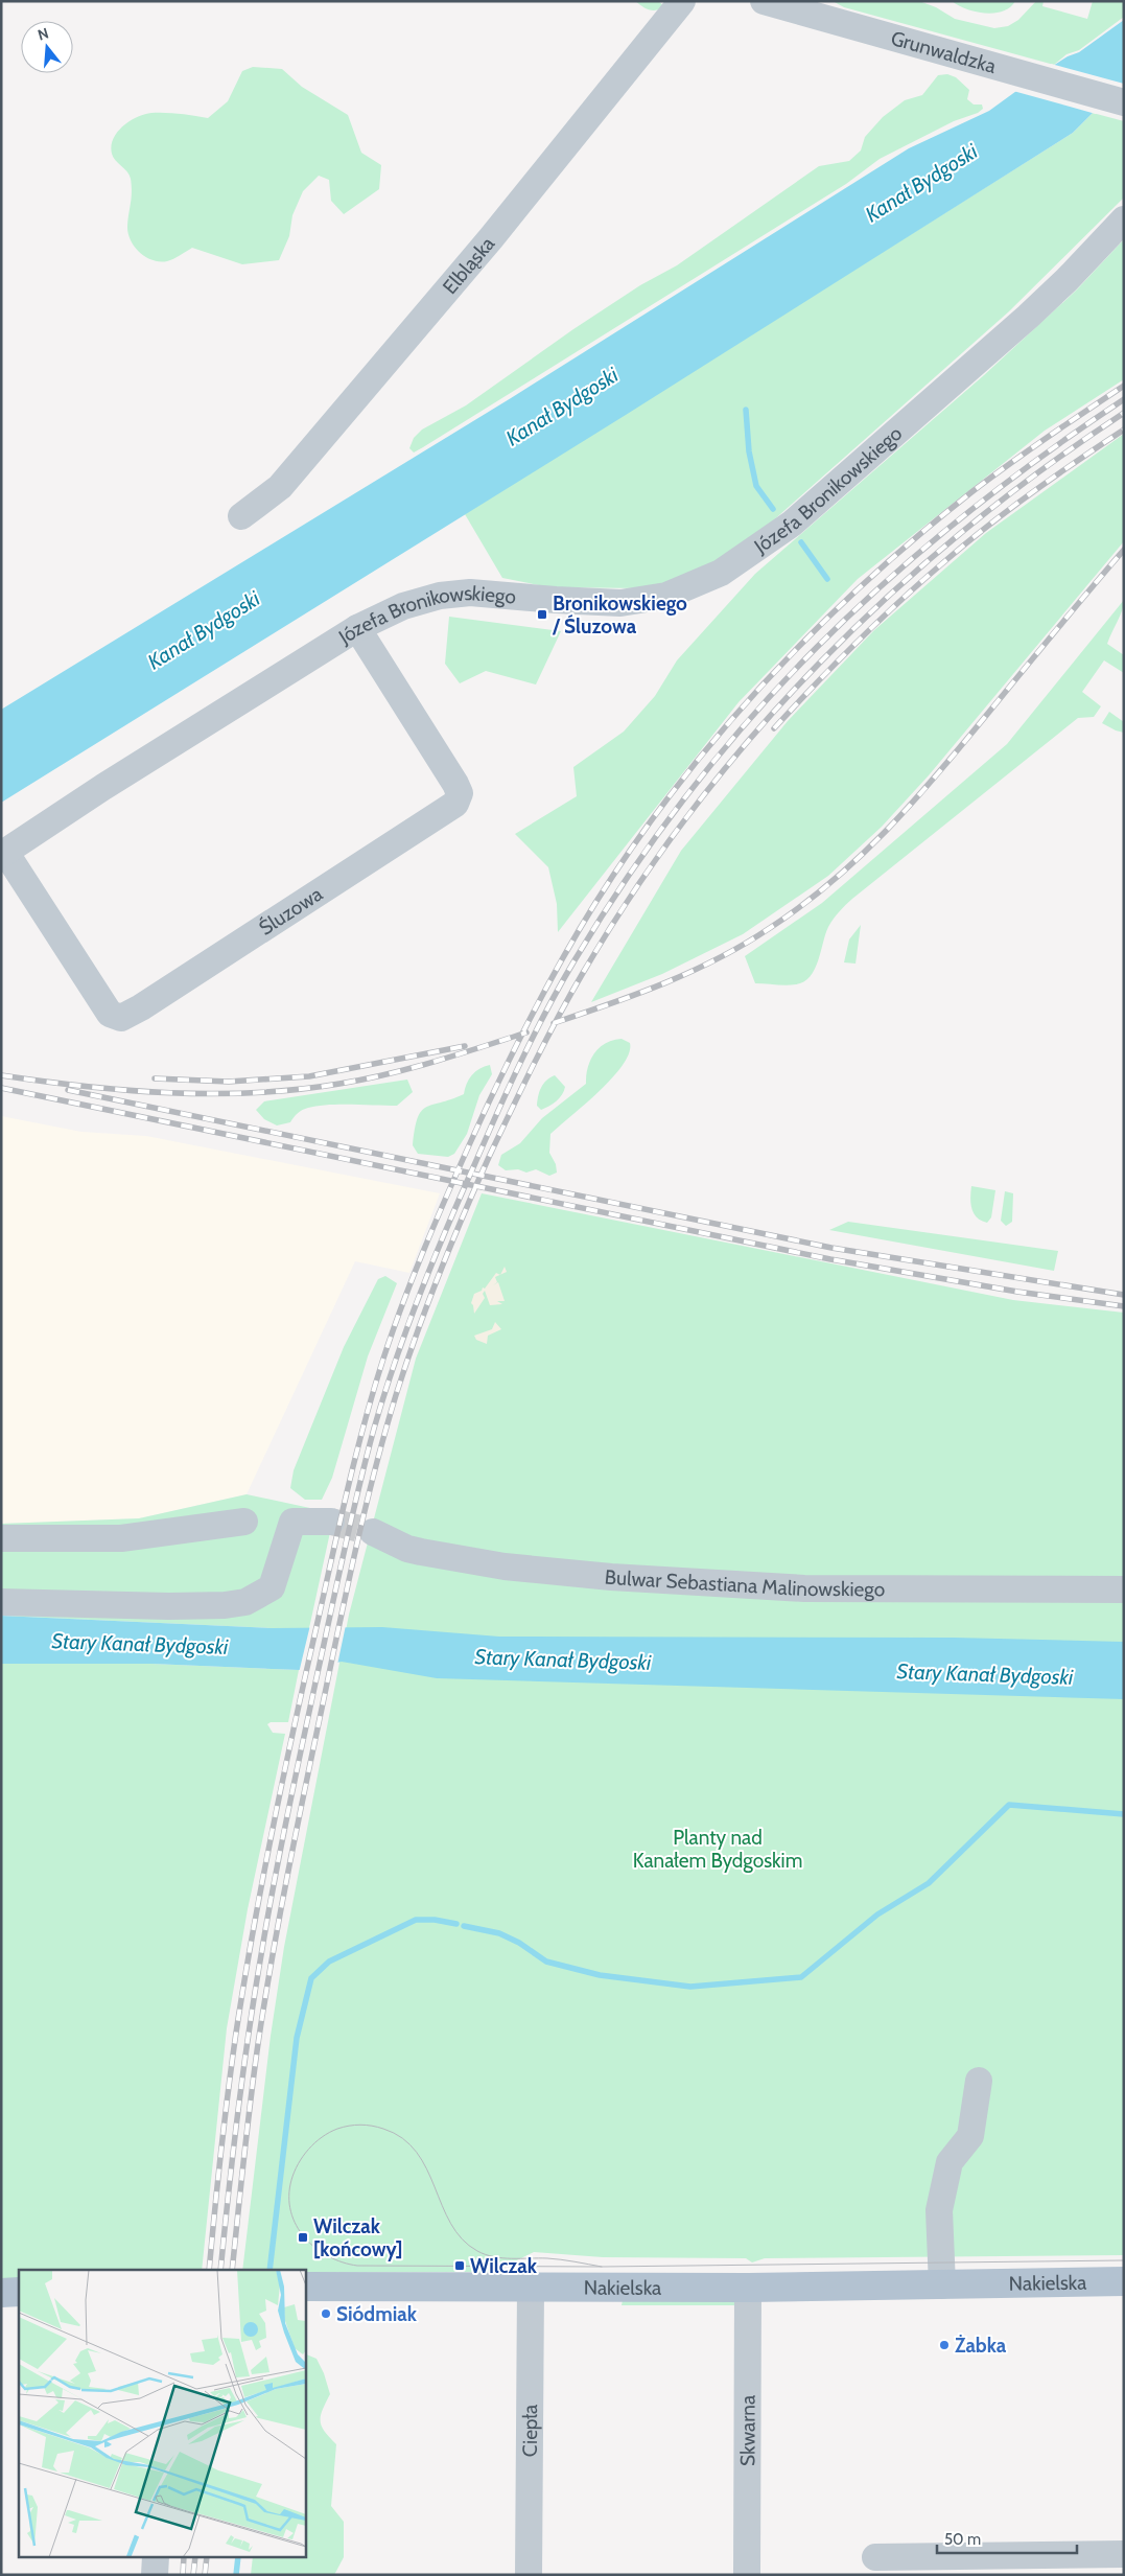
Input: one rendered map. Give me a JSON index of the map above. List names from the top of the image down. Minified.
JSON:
{"streets":{"main road":["Nakielska"],"street":["Grunwaldzka","Elbląska","Józefa Bronikowskiego","Śluzowa","Bulwar Sebastiana Malinowskiego","Ciepła","Skwarna"]},"crossings":[["Józefa Bronikowskiego","Śluzowa"],["Nakielska","Ciepła"],["Nakielska","Skwarna"]],"water":["Kanał Bydgoski","Stary Kanał Bydgoski"],"parks":["Planty nad Kanałem Bydgoskim"],"places":{"transit":["Bronikowskiego / Śluzowa","Wilczak [końcowy]","Wilczak"],"other":["Siódmiak","Żabka"]},"scale_bar":"50 m","north":"top"}
